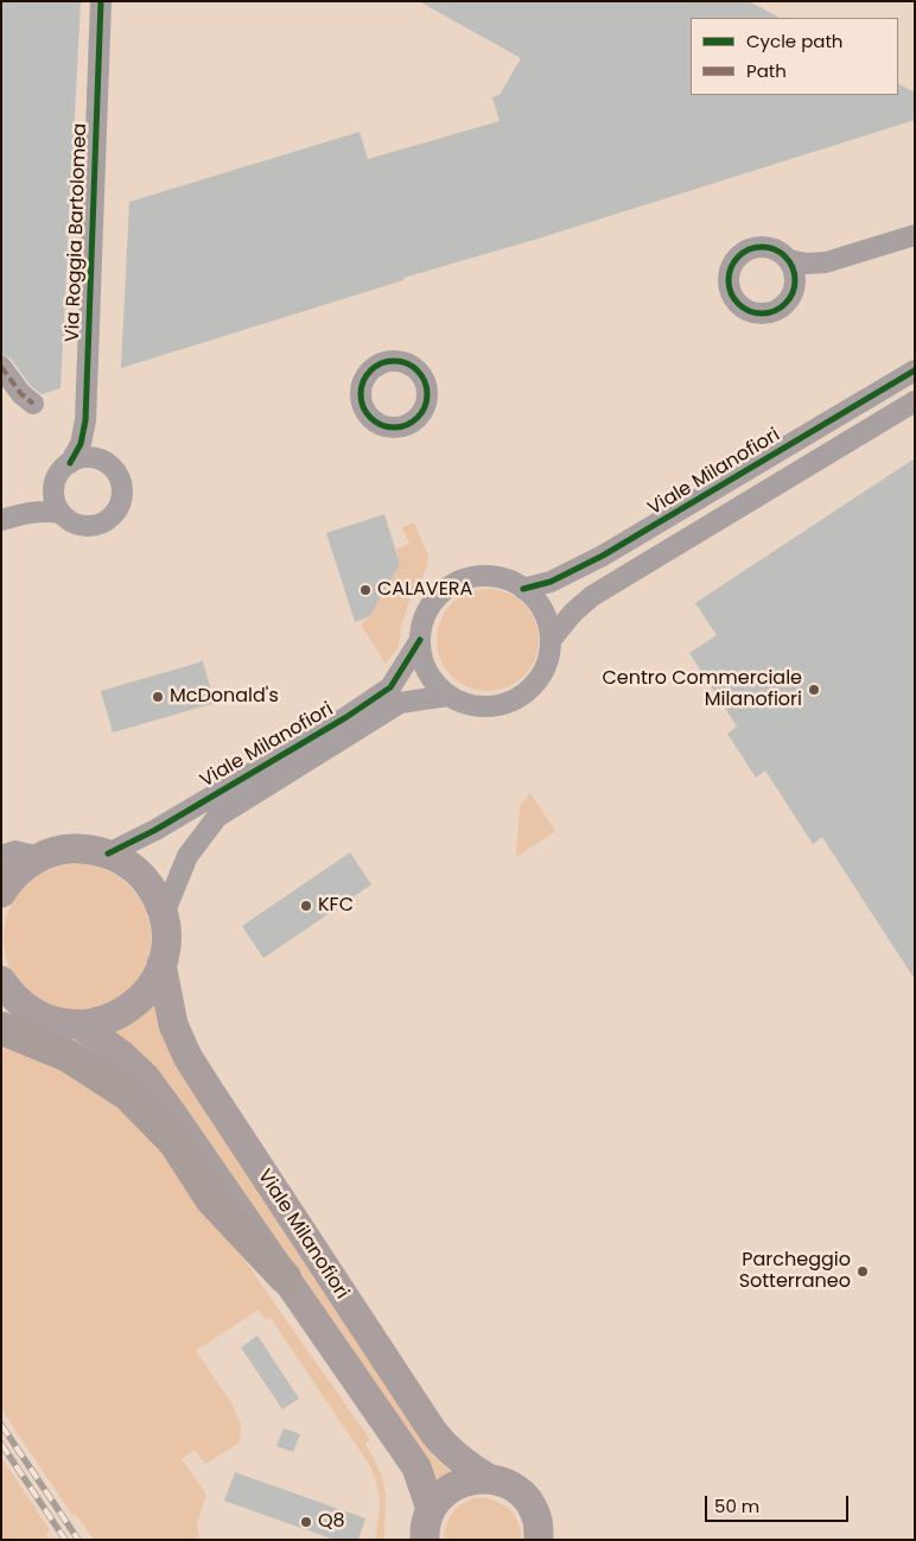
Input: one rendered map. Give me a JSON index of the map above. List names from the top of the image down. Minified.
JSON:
{"streets":{"main road":["Viale Milanofiori"],"street":["Via Roggia Bartolomea"]},"places":["CALAVERA","Centro Commerciale Milanofiori","McDonald's","KFC","Parcheggio Sotterraneo","Q8"],"legend":["Cycle path","Path"],"scale_bar":"50 m"}
